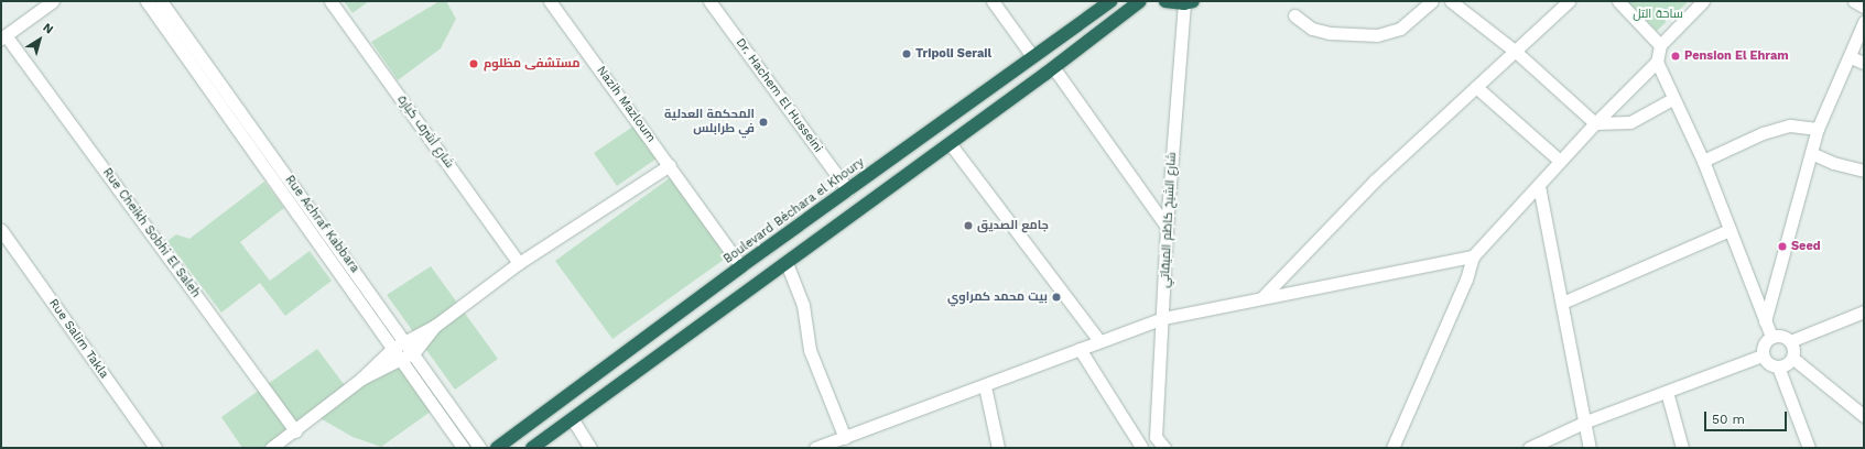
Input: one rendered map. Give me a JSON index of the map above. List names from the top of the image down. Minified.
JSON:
{"streets":{"highway":["Boulevard Béchara el Khoury"],"street":["Dr. Hachem El Husseini","Nazih Mazloum","شارع أشرف كبارة","شارع الشيخ كاظم الميقاتي","Rue Achraf Kabbara","Rue Cheikh Sobhi El Saleh","Rue Salim Takla"]},"crossings":[["Dr. Hachem El Husseini","Boulevard Béchara el Khoury"],["Nazih Mazloum","Boulevard Béchara el Khoury"]],"parks":["ساحة التل"],"places":["Tripoli Serail","Pension El Ehram","مستشفى مظلوم","المحكمة العدلية في طرابلس","جامع الصديق","Seed","بيت محمد كمراوي"],"scale_bar":"50 m","north":"top right"}
